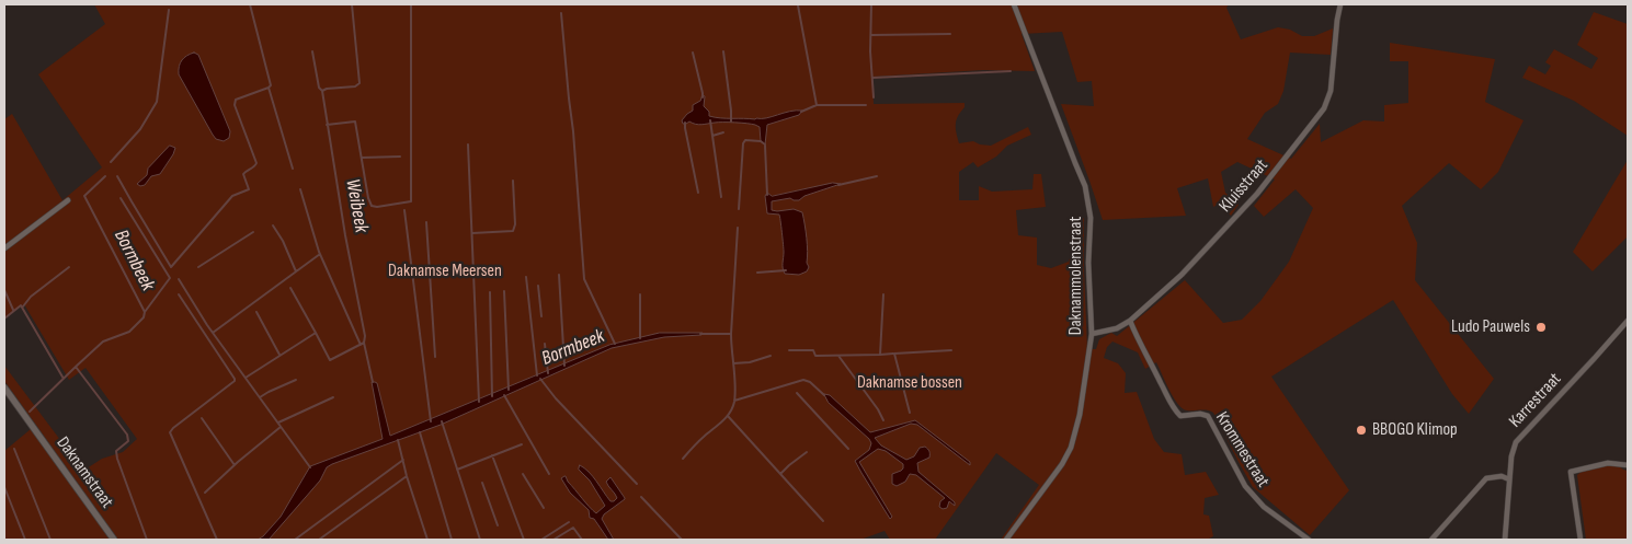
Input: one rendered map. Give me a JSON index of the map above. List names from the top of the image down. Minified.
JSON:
{"streets":{"street":["Kluisstraat","Daknammolenstraat","Karrestraat","Krommestraat","Daknamstraat"]},"crossings":[["Kluisstraat","Daknammolenstraat"],["Kluisstraat","Krommestraat"]],"water":["Weibeek","Bormbeek"],"parks":["Daknamse Meersen","Daknamse bossen"],"places":["Ludo Pauwels","BBOGO Klimop"]}
